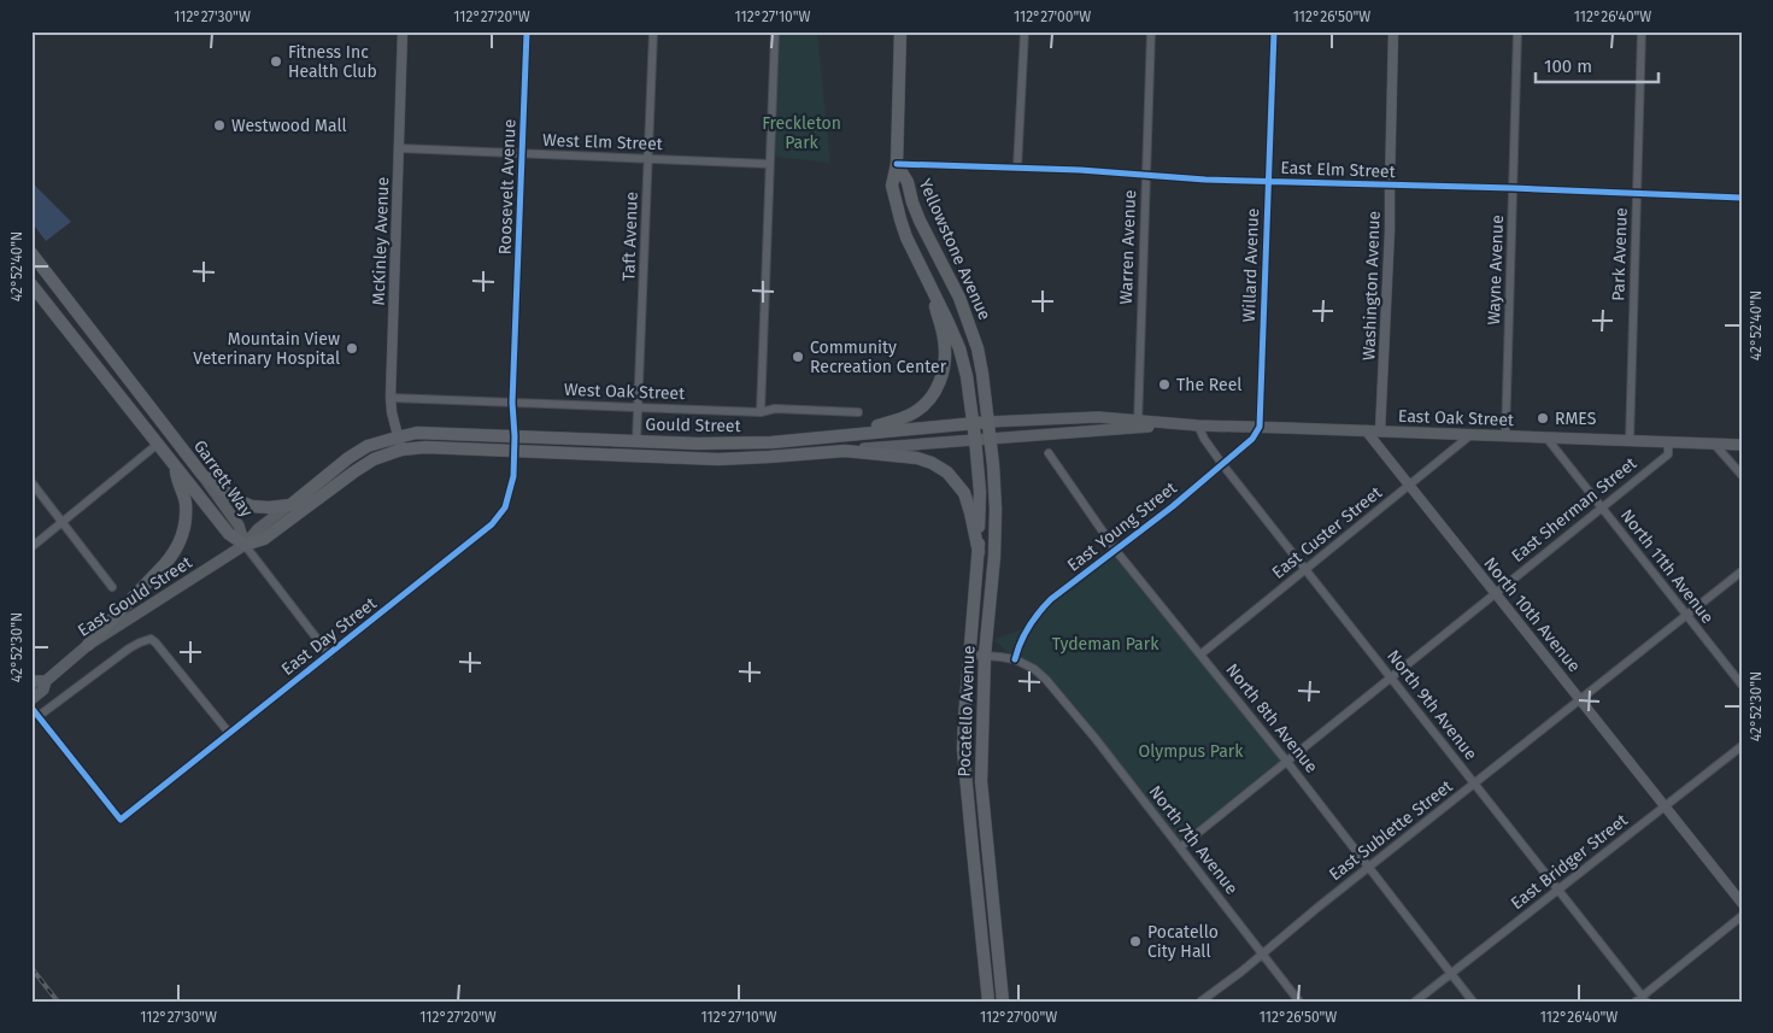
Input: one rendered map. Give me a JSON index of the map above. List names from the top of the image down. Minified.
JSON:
{"streets":{"main road":["Yellowstone Avenue","East Oak Street","Gould Street","Garrett Way","East Gould Street","Pocatello Avenue"],"street":["West Elm Street","East Elm Street","Roosevelt Avenue","Taft Avenue","McKinley Avenue","Warren Avenue","Park Avenue","Willard Avenue","Wayne Avenue","Washington Avenue","West Oak Street","East Sherman Street","East Young Street","East Custer Street","North 11th Avenue","North 10th Avenue","East Day Street","North 9th Avenue","North 8th Avenue","East Sublette Street","North 7th Avenue","East Bridger Street"]},"crossings":[["West Elm Street","Roosevelt Avenue"],["West Elm Street","Taft Avenue"],["West Elm Street","McKinley Avenue"],["East Elm Street","Warren Avenue"],["East Elm Street","Yellowstone Avenue"],["East Elm Street","Park Avenue"],["East Elm Street","Willard Avenue"],["East Elm Street","Wayne Avenue"],["East Elm Street","Washington Avenue"],["Roosevelt Avenue","West Oak Street"],["Roosevelt Avenue","Gould Street"],["Roosevelt Avenue","East Day Street"],["Taft Avenue","West Oak Street"],["Taft Avenue","Gould Street"],["McKinley Avenue","West Oak Street"],["McKinley Avenue","Gould Street"],["McKinley Avenue","East Gould Street"],["Warren Avenue","East Oak Street"],["Yellowstone Avenue","East Oak Street"],["Yellowstone Avenue","Gould Street"],["Yellowstone Avenue","Pocatello Avenue"],["Park Avenue","East Oak Street"],["Willard Avenue","East Oak Street"],["Willard Avenue","East Young Street"],["Wayne Avenue","East Oak Street"],["Washington Avenue","East Oak Street"],["East Oak Street","Gould Street"],["East Oak Street","East Sherman Street"],["East Oak Street","East Young Street"],["East Oak Street","East Custer Street"],["East Oak Street","North 11th Avenue"],["East Oak Street","North 10th Avenue"],["East Oak Street","North 9th Avenue"],["East Oak Street","Pocatello Avenue"],["Gould Street","East Gould Street"],["Gould Street","East Day Street"],["Gould Street","Pocatello Avenue"],["Garrett Way","East Gould Street"],["East Sherman Street","North 11th Avenue"],["East Sherman Street","North 10th Avenue"],["East Sherman Street","North 9th Avenue"],["East Sherman Street","North 8th Avenue"],["East Sherman Street","North 7th Avenue"],["East Young Street","North 9th Avenue"],["East Young Street","North 8th Avenue"],["East Young Street","North 7th Avenue"],["East Custer Street","North 10th Avenue"],["East Custer Street","North 9th Avenue"],["East Custer Street","North 8th Avenue"],["North 11th Avenue","East Sublette Street"],["North 10th Avenue","East Sublette Street"],["North 10th Avenue","East Bridger Street"],["North 9th Avenue","East Sublette Street"],["North 9th Avenue","East Bridger Street"],["Pocatello Avenue","North 7th Avenue"],["North 8th Avenue","East Sublette Street"],["North 8th Avenue","East Bridger Street"],["East Sublette Street","North 7th Avenue"]],"parks":["Freckleton Park","Tydeman Park","Olympus Park"],"places":["Fitness Inc Health Club","Westwood Mall","Mountain View Veterinary Hospital","Community Recreation Center","The Reel","RMES","Pocatello City Hall"],"scale_bar":"100 m","coordinates":["112°27'30\"W","112°27'20\"W","112°27'10\"W","112°27'00\"W","112°26'50\"W","112°26'40\"W","42°52'40\"N","42°52'30\"N"]}
